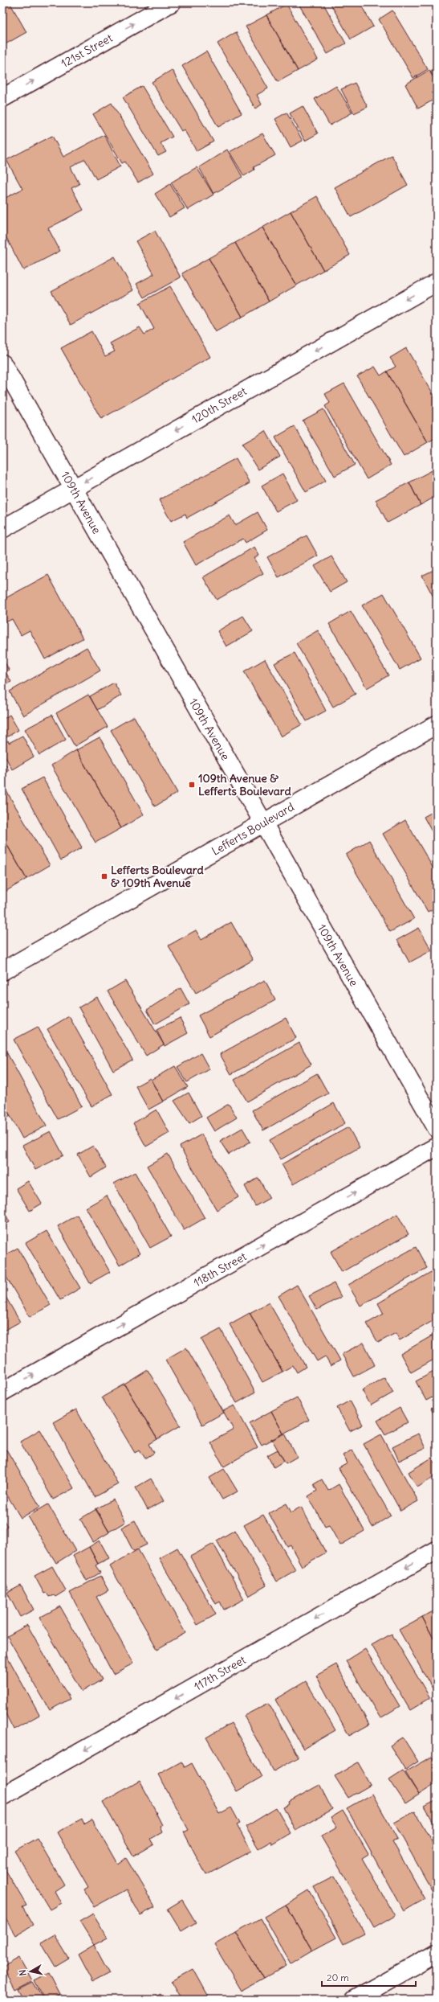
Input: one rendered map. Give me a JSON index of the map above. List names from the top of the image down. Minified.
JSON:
{"streets":{"street":["121st Street","120th Street","109th Avenue","Lefferts Boulevard","118th Street","117th Street"]},"crossings":[["120th Street","109th Avenue"],["109th Avenue","Lefferts Boulevard"]],"one_way":["121st Street","120th Street","118th Street","117th Street"],"places":{"transit":["109th Avenue & Lefferts Boulevard","Lefferts Boulevard & 109th Avenue"]},"scale_bar":"20 m","north":"left"}
